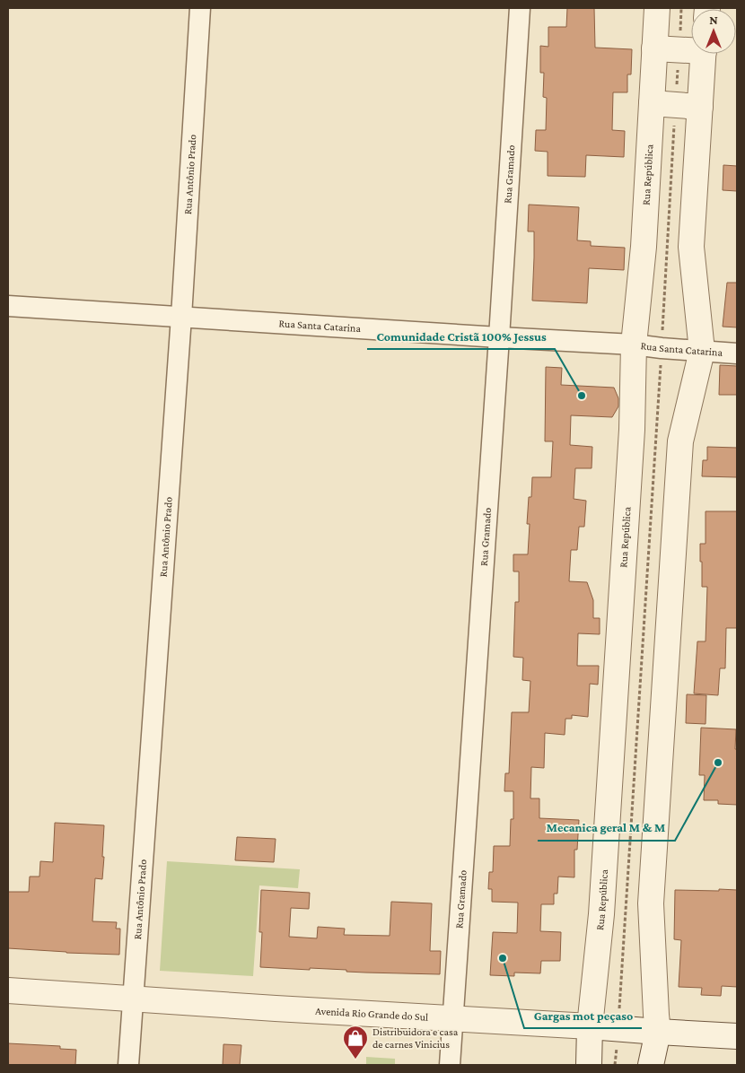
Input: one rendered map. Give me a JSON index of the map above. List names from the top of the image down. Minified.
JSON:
{"streets":{"street":["Rua Antônio Prado","Rua Gramado","Rua República","Rua Santa Catarina","Avenida Rio Grande do Sul"]},"crossings":[["Rua Antônio Prado","Rua Santa Catarina"],["Rua Antônio Prado","Avenida Rio Grande do Sul"],["Rua Gramado","Rua Santa Catarina"],["Rua Gramado","Avenida Rio Grande do Sul"],["Rua República","Rua Santa Catarina"],["Rua República","Avenida Rio Grande do Sul"]],"places":{"other":["Comunidade Cristã 100% Jessus","Mecanica geral M & M","Gargas mot peçaso"],"shop":["Distribuidora e casa de carnes Vinicius"]},"north":"top"}
